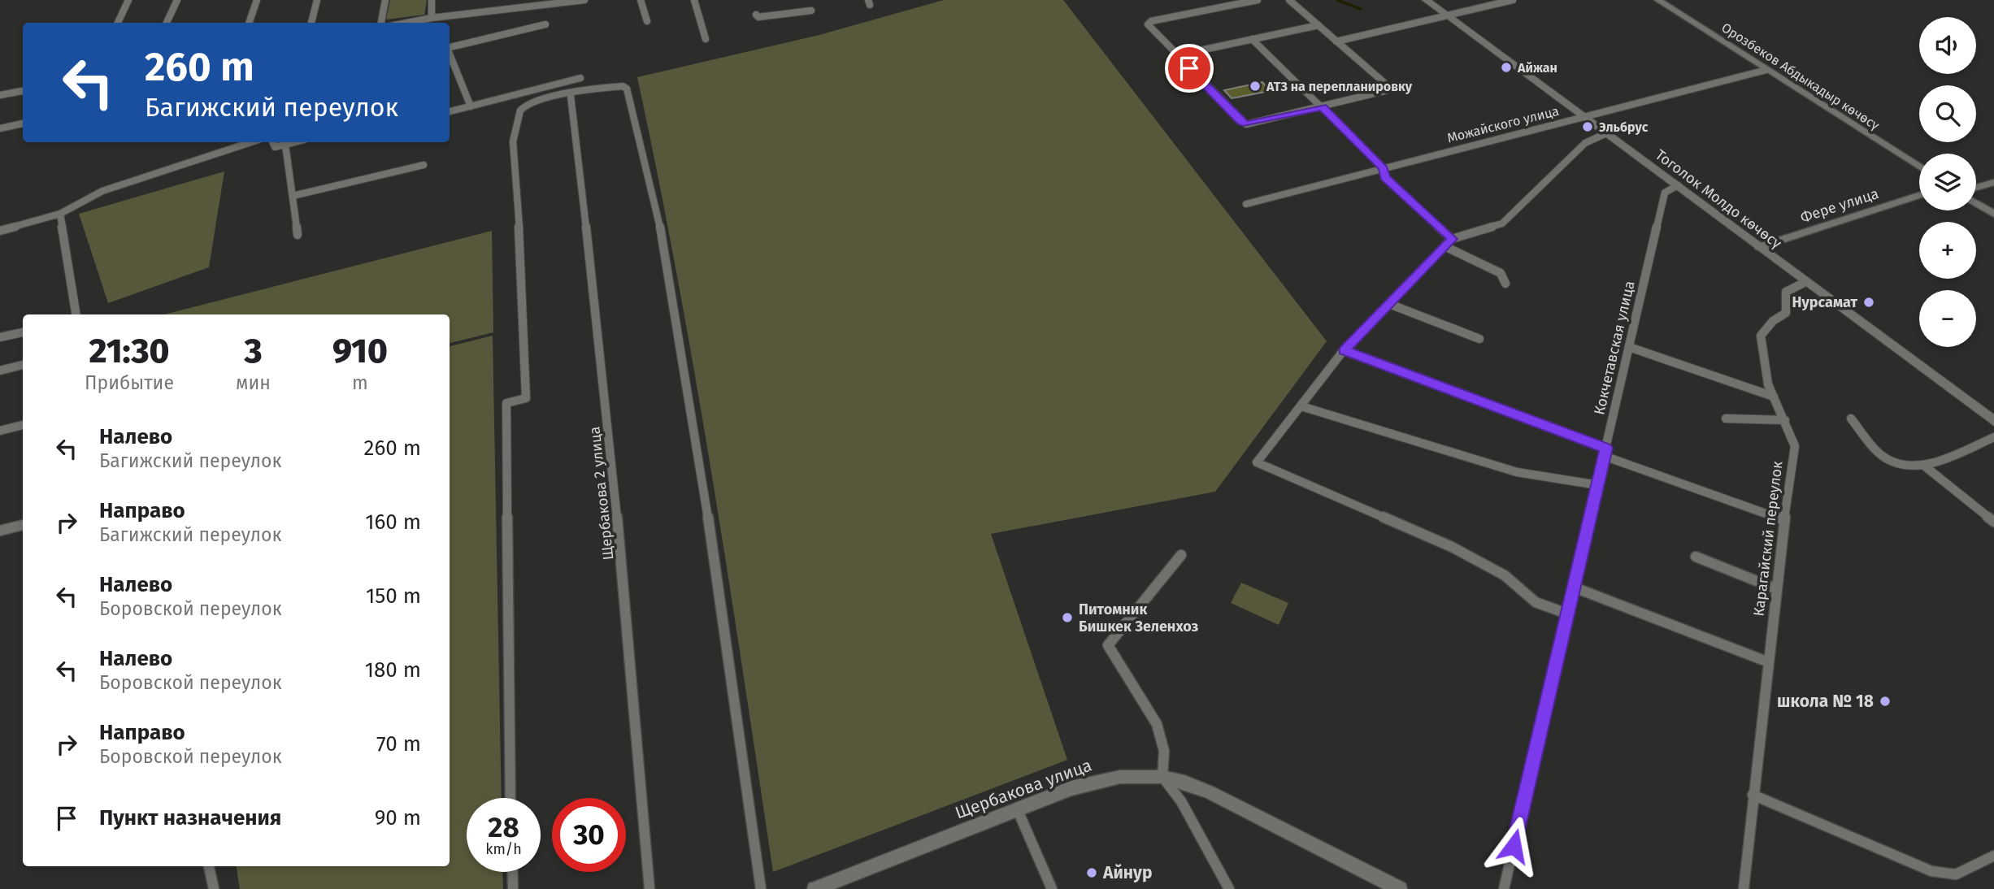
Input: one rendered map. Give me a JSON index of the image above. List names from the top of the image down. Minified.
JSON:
{"streets":{"main road":["Тоголок Молдо көчөсү"],"street":["Орозбеков Абдыкадыр көчөсү","Можайского улица","Фере улица","Кокчетавская улица","Щербакова 2 улица","Карагайский переулок","Щербакова улица"]},"crossings":[["Орозбеков Абдыкадыр көчөсү","Можайского улица"],["Можайского улица","Тоголок Молдо көчөсү"],["Тоголок Молдо көчөсү","Фере улица"],["Тоголок Молдо көчөсү","Кокчетавская улица"],["Тоголок Молдо көчөсү","Карагайский переулок"]],"places":["Айжан","АТЗ на перепланировку","Эльбрус","Нурсамат","Питомник Бишкек Зеленхоз","школа № 18","Айнур"],"page":{"map_buttons":["+","−"],"turn":["260 m","Багижский переулок"],"eta":["21:30","Прибытие","3","мин","910","m"],"list":[{"name":"Налево","note":"Багижский переулок","value":"260 m"},{"name":"Направо","note":"Багижский переулок","value":"160 m"},{"name":"Налево","note":"Боровской переулок","value":"150 m"},{"name":"Налево","note":"Боровской переулок","value":"180 m"},{"name":"Направо","note":"Боровской переулок","value":"70 m"},{"name":"Пункт назначения","value":"90 m"}],"speed":"28 km/h","limit":"30"}}
